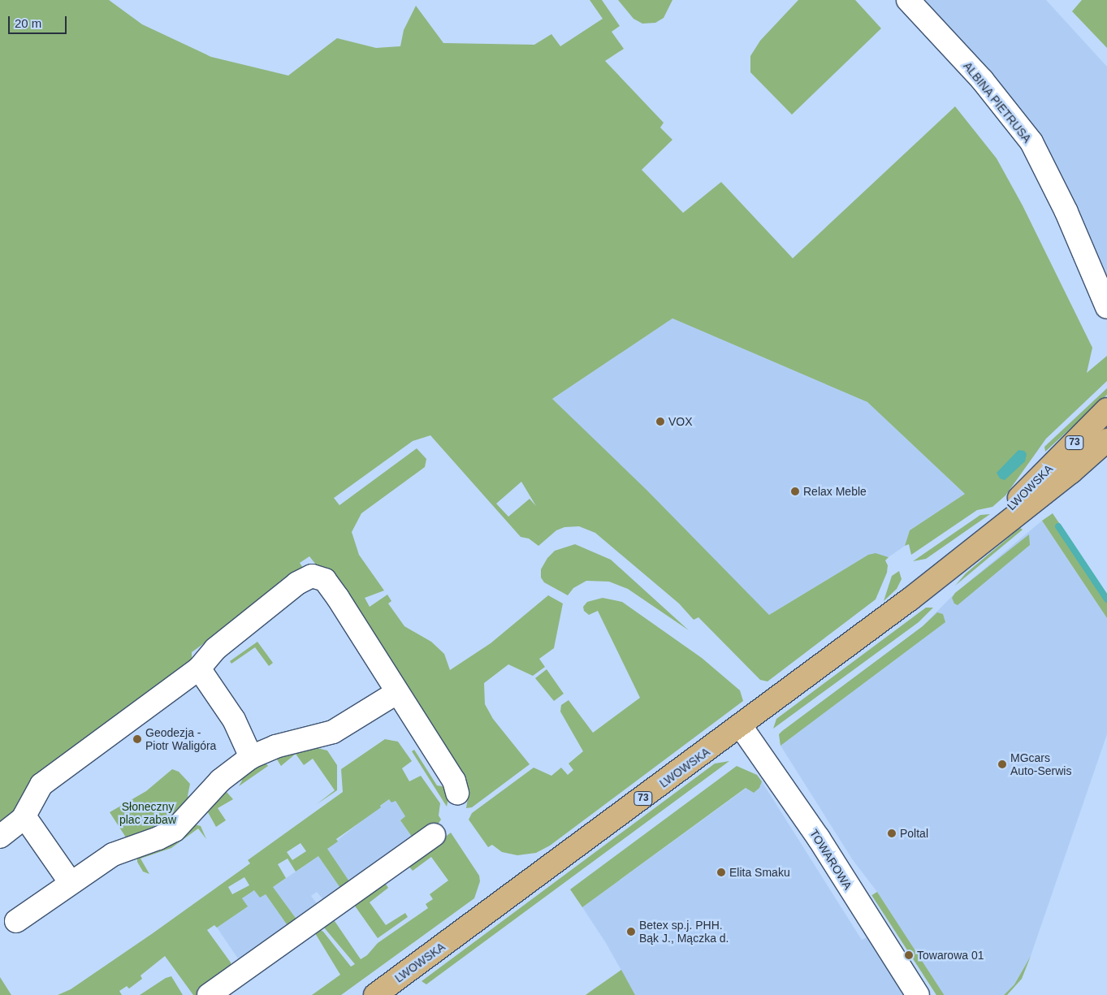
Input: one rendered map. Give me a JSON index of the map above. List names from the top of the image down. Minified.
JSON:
{"streets":{"main road":["73","LWOWSKA"],"street":["ALBINA PIETRUSA","TOWAROWA"]},"crossings":[["LWOWSKA","TOWAROWA"]],"parks":["Słoneczny plac zabaw"],"places":["VOX","Relax Meble","Geodezja - Piotr Waligóra","MGcars Auto-Serwis","Poltal","Elita Smaku","Betex sp.j. PHH. Bąk J., Mączka d.","Towarowa 01"],"scale_bar":"20 m"}
